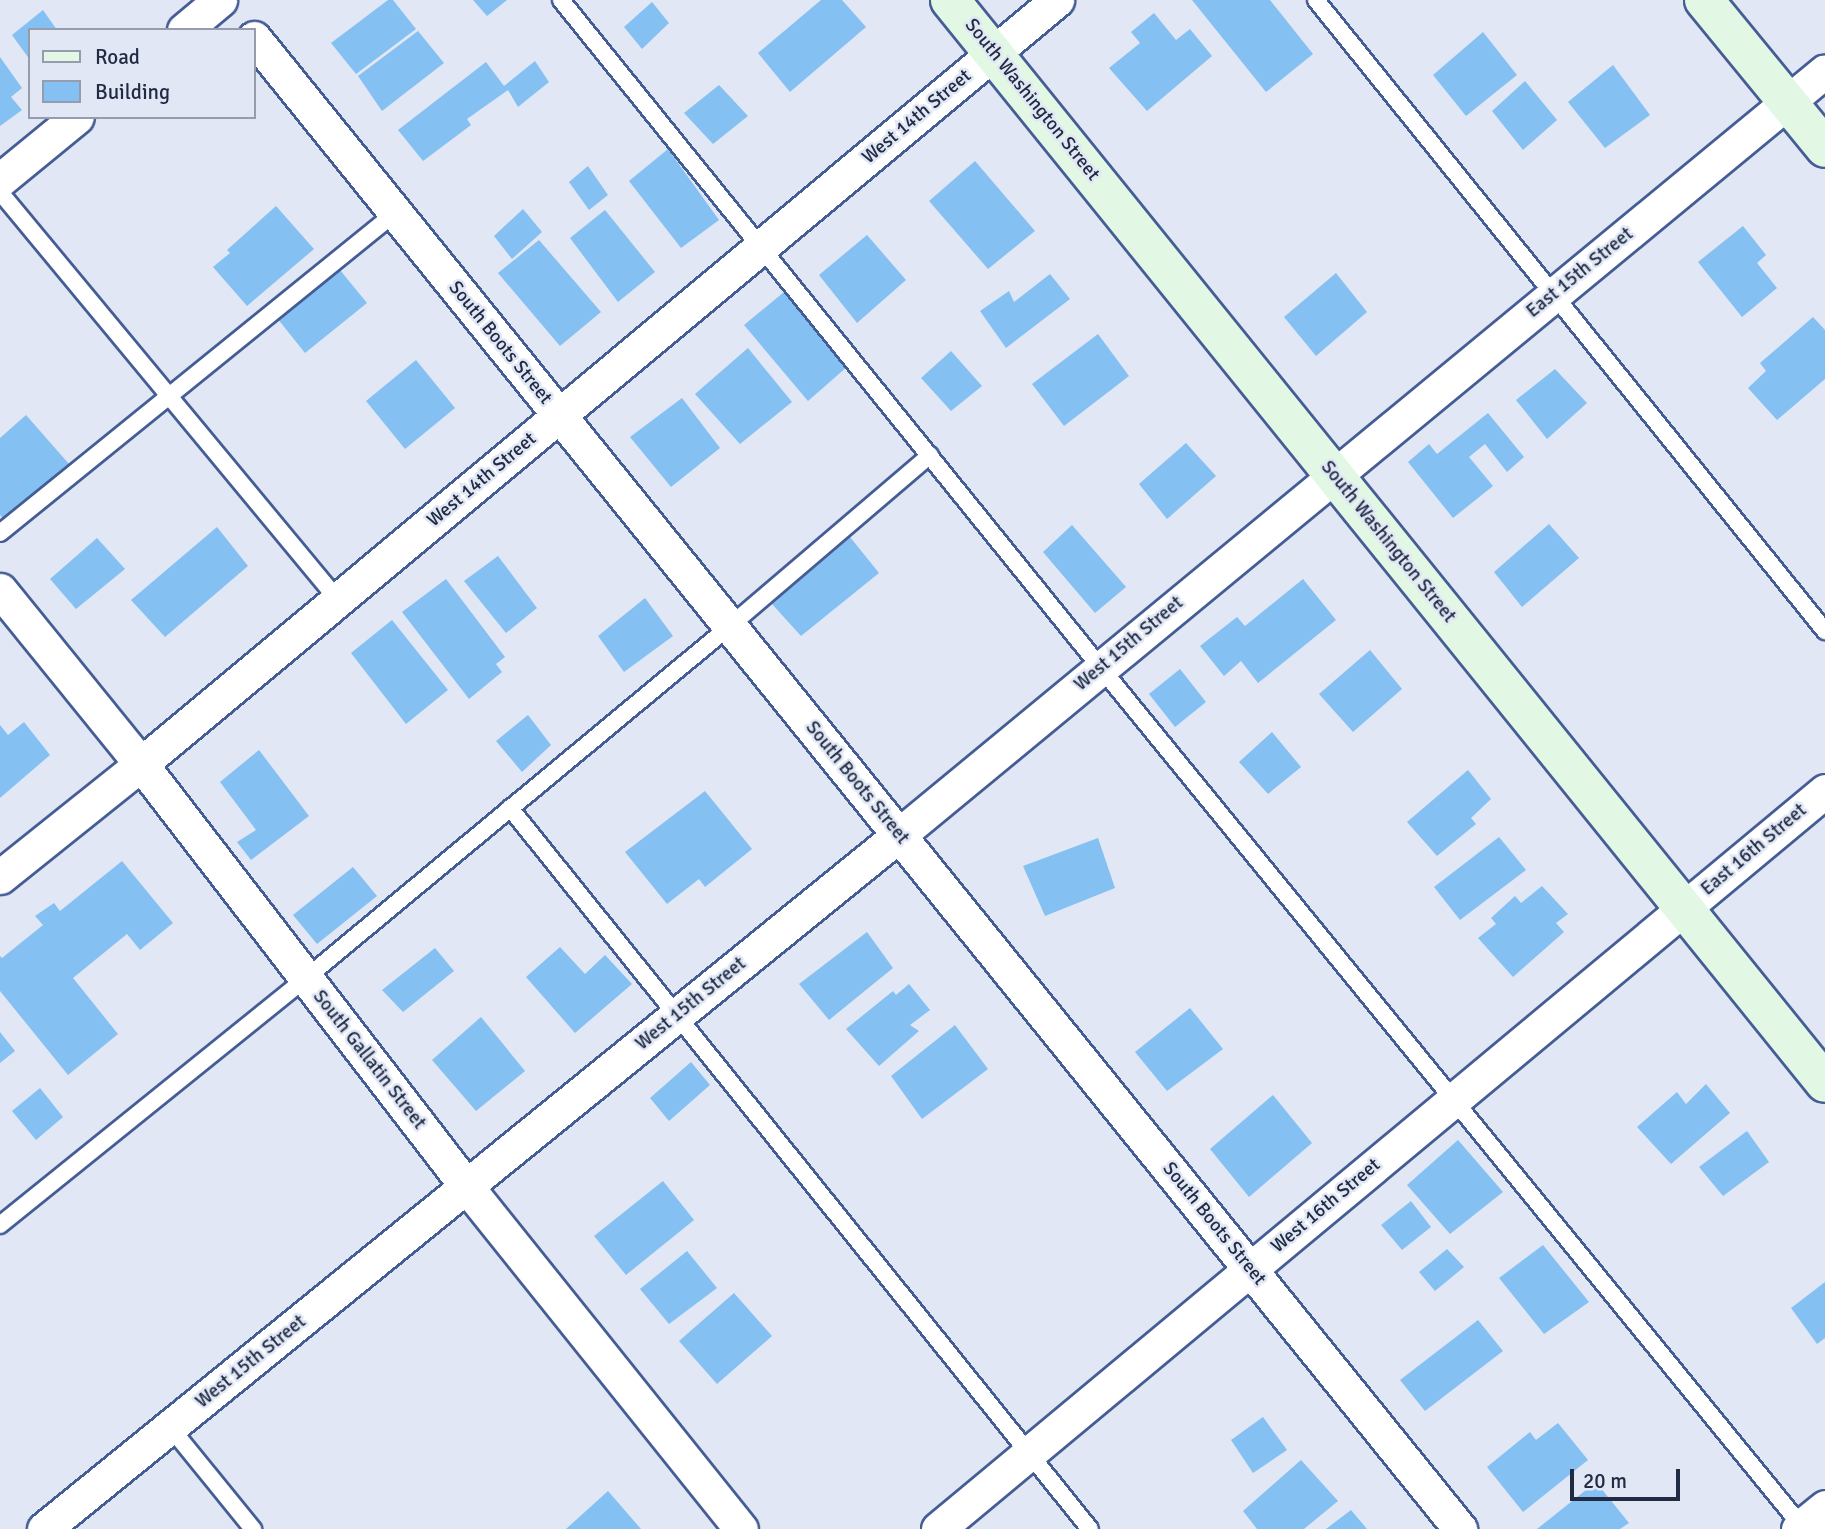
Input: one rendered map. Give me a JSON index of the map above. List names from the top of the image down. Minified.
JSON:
{"streets":{"main road":["South Washington Street"],"street":["West 14th Street","East 15th Street","South Boots Street","West 15th Street","East 16th Street","South Gallatin Street","West 16th Street"]},"crossings":[["South Washington Street","West 14th Street"],["South Washington Street","East 15th Street"],["South Washington Street","West 15th Street"],["South Washington Street","East 16th Street"],["South Washington Street","West 16th Street"],["West 14th Street","South Boots Street"],["West 14th Street","South Gallatin Street"],["East 15th Street","West 15th Street"],["South Boots Street","West 15th Street"],["South Boots Street","West 16th Street"],["West 15th Street","South Gallatin Street"],["East 16th Street","West 16th Street"]],"legend":["Road","Building"],"scale_bar":"20 m"}
